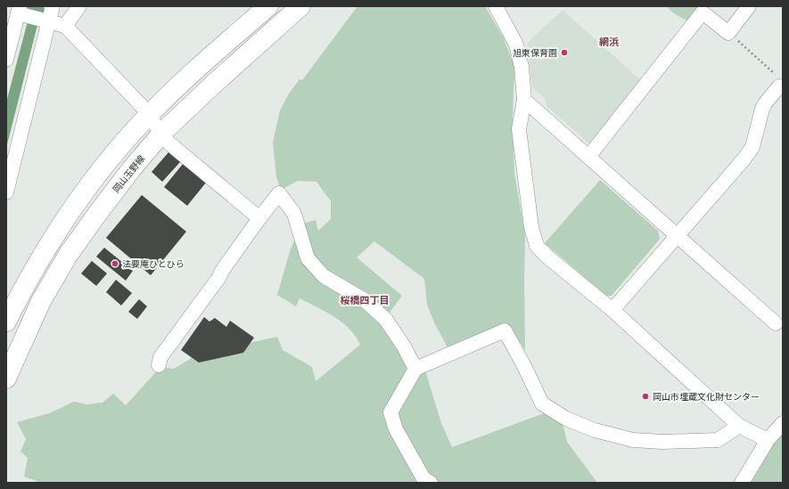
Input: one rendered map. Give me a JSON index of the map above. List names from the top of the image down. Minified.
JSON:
{"streets":{"main road":["岡山玉野線"]},"districts":["網浜","桜橋四丁目"],"places":["旭東保育園","法要庵ひとひら","岡山市埋蔵文化財センター"]}
